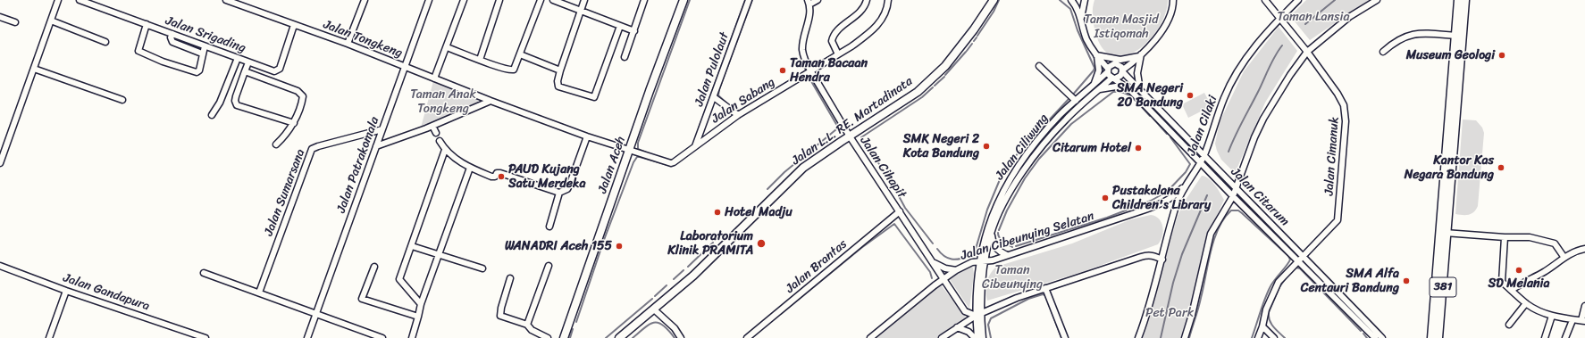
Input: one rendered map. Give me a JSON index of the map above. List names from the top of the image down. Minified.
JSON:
{"streets":{"main road":["Jalan L.L. RE. Martadinata","Jalan Aceh","381"],"street":["Jalan Srigading","Jalan Tongkeng","Jalan Pulolaut","Jalan Sabang","Jalan Cilaki","Jalan Ciliwung","Jalan Cimanuk","Jalan Patrakomala","Jalan Cihapit","Jalan Sumarsana","Jalan Citarum","Jalan Cibeunying Selatan","Jalan Brantas","Jalan Gandapura"]},"crossings":[["Jalan Srigading","Jalan Tongkeng"],["Jalan Tongkeng","Jalan Sabang"],["Jalan Tongkeng","Jalan Patrakomala"],["Jalan Tongkeng","Jalan Aceh"],["Jalan Pulolaut","Jalan Sabang"],["Jalan Sabang","Jalan Aceh"],["Jalan Sabang","Jalan Cihapit"],["Jalan L.L. RE. Martadinata","Jalan Cihapit"],["Jalan Cilaki","Jalan Cimanuk"],["Jalan Cilaki","Jalan Citarum"],["Jalan Cilaki","Jalan Cibeunying Selatan"],["Jalan Ciliwung","Jalan Cihapit"],["Jalan Ciliwung","Jalan Citarum"],["Jalan Ciliwung","Jalan Cibeunying Selatan"],["Jalan Cimanuk","Jalan Citarum"],["Jalan Patrakomala","Jalan Sumarsana"],["Jalan Cihapit","Jalan Cibeunying Selatan"],["Jalan Cihapit","Jalan Brantas"]],"parks":["Taman Lansia","Taman Masjid Istiqomah","Taman Anak Tongkeng","Taman Cibeunying","Pet Park"],"places":["Museum Geologi","Taman Bacaan Hendra","SMA Negeri 20 Bandung","SMK Negeri 2 Kota Bandung","Citarum Hotel","Kantor Kas Negara Bandung","PAUD Kujang Satu Merdeka","Pustakalana Children's Library","Hotel Madju","Laboratorium Klinik PRAMITA","WANADRI Aceh 155","SD Melania","SMA Alfa Centauri Bandung"]}
